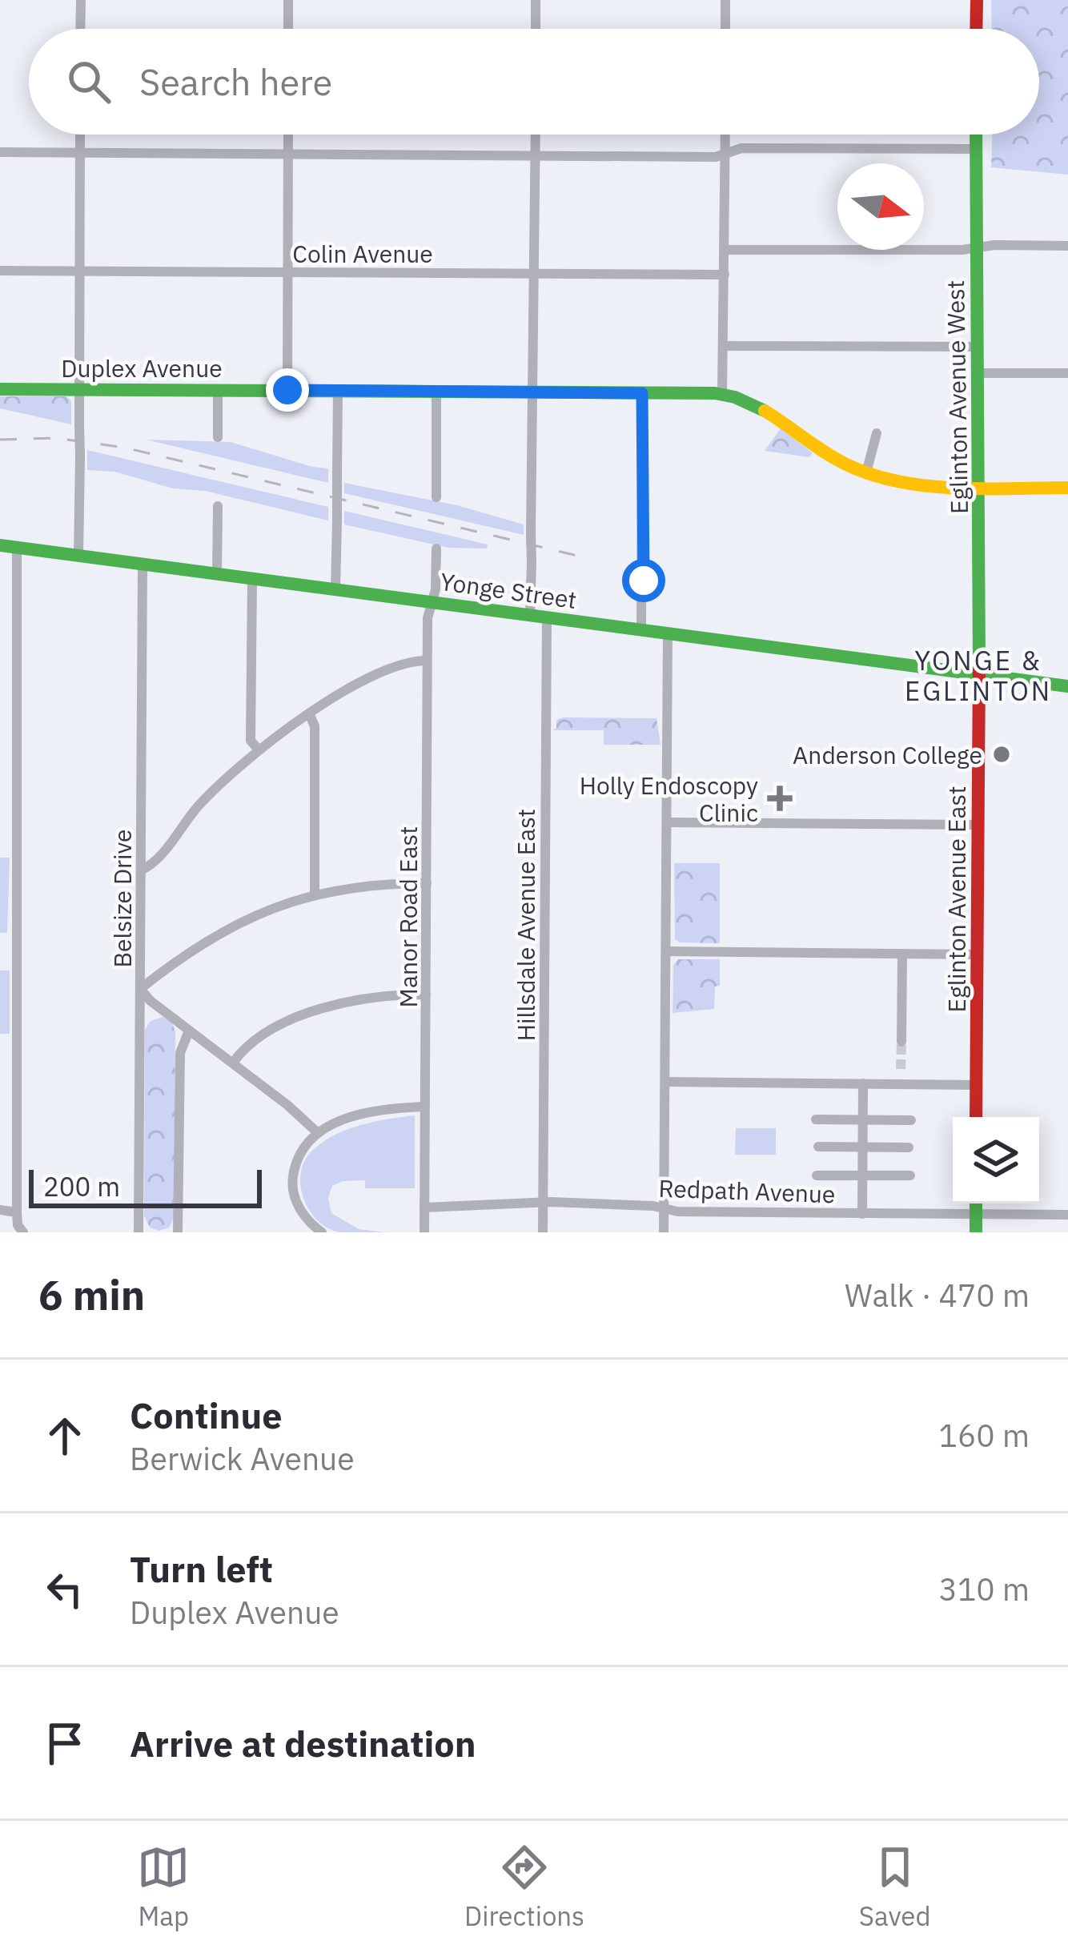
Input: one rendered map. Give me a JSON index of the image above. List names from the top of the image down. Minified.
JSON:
{"streets":{"main road":["Duplex Avenue","Eglinton Avenue West","Yonge Street","Eglinton Avenue East"],"street":["Colin Avenue","Belsize Drive","Manor Road East","Hillsdale Avenue East","Redpath Avenue"]},"crossings":[["Duplex Avenue","Eglinton Avenue West"],["Eglinton Avenue West","Yonge Street"],["Eglinton Avenue West","Eglinton Avenue East"],["Yonge Street","Belsize Drive"],["Yonge Street","Eglinton Avenue East"],["Yonge Street","Manor Road East"],["Yonge Street","Hillsdale Avenue East"],["Manor Road East","Redpath Avenue"],["Hillsdale Avenue East","Redpath Avenue"]],"districts":["YONGE & EGLINTON"],"places":{"other":["Anderson College"],"health":["Holly Endoscopy Clinic"]},"scale_bar":"200 m","north":"right","page":{"search":"Search here","scale":"200 m","heading":["6 min","Walk · 470 m"],"list":[["Continue","Berwick Avenue","160 m"],["Turn left","Duplex Avenue","310 m"],"Arrive at destination"],"nav":["Map","Directions","Saved"]}}
